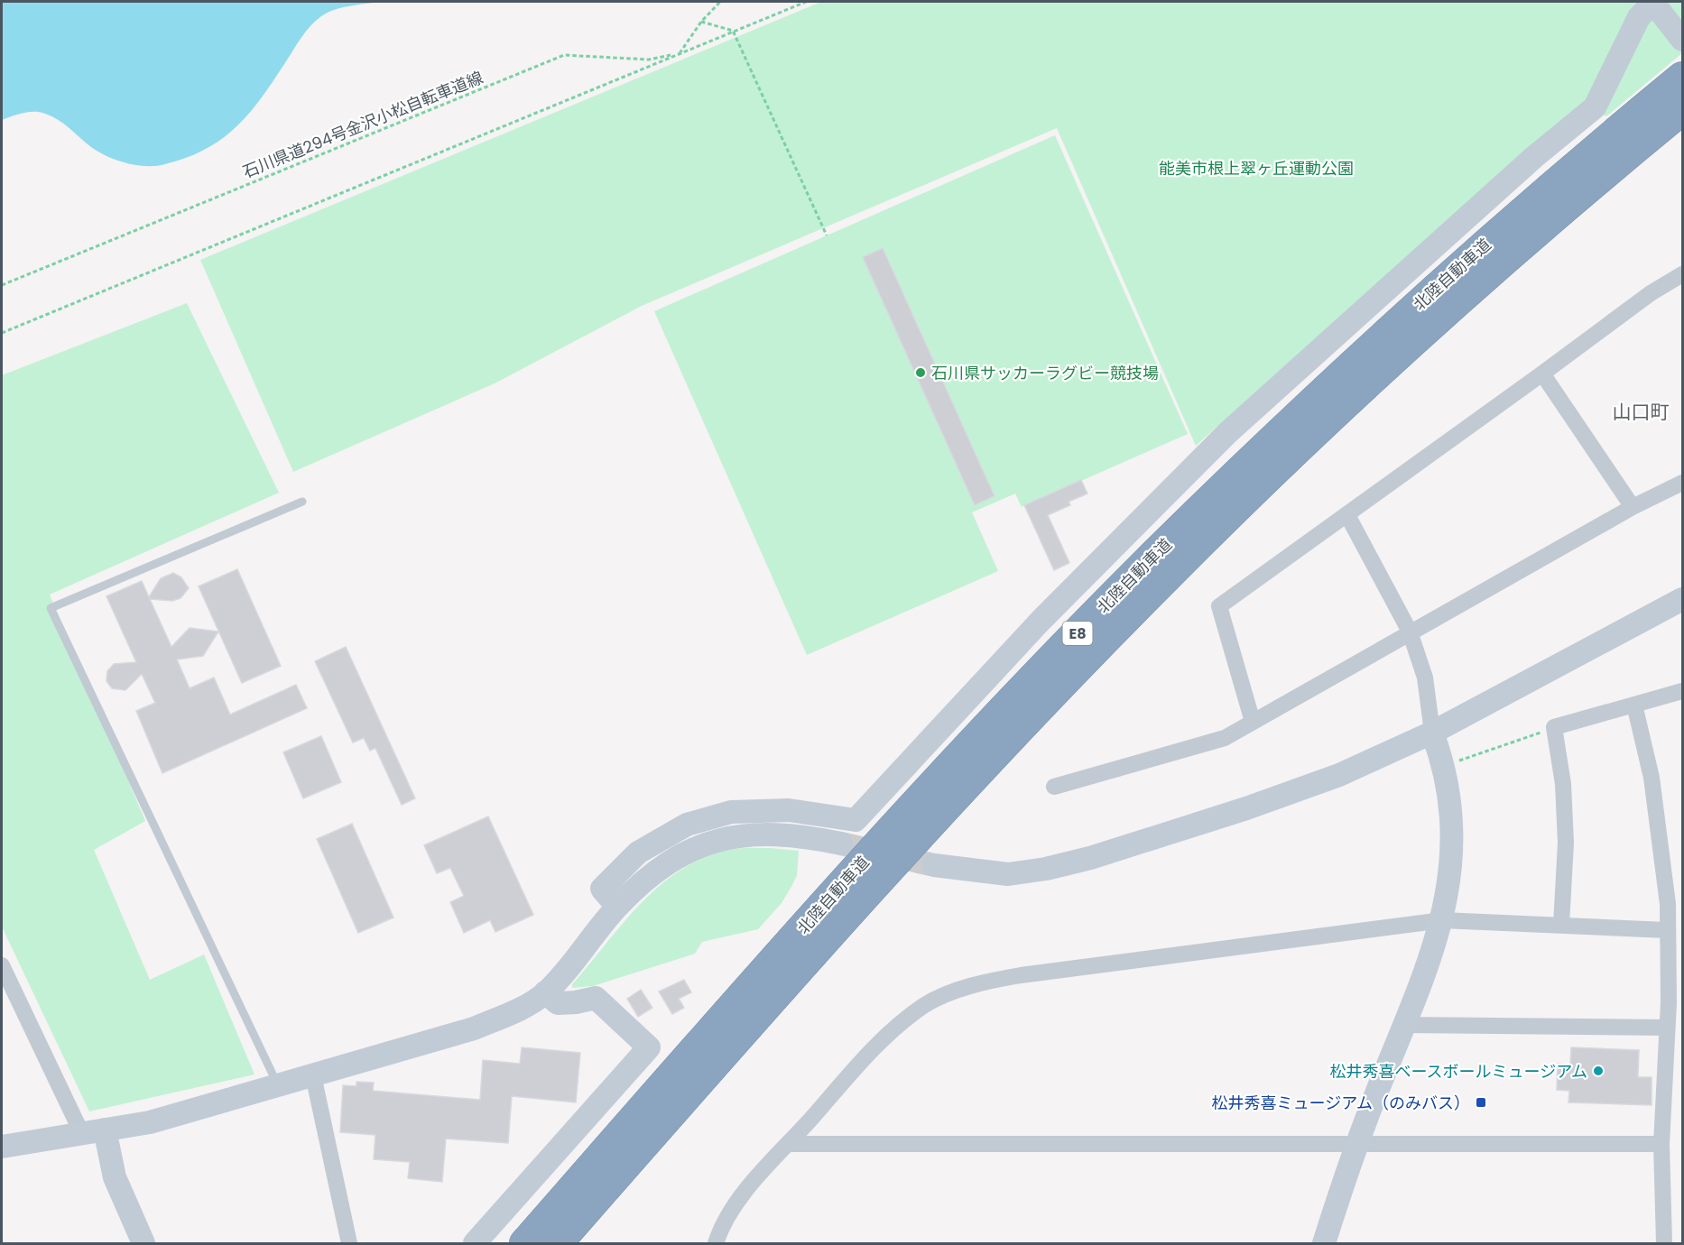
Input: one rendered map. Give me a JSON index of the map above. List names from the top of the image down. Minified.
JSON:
{"streets":{"highway":["北陸自動車道","E8"],"path":["石川県道294号金沢小松自転車道線"]},"districts":["山口町"],"parks":["能美市根上翠ヶ丘運動公園"],"places":{"other":["石川県サッカーラグビー競技場","松井秀喜ベースボールミュージアム"],"transit":["松井秀喜ミュージアム（のみバス）"]}}
